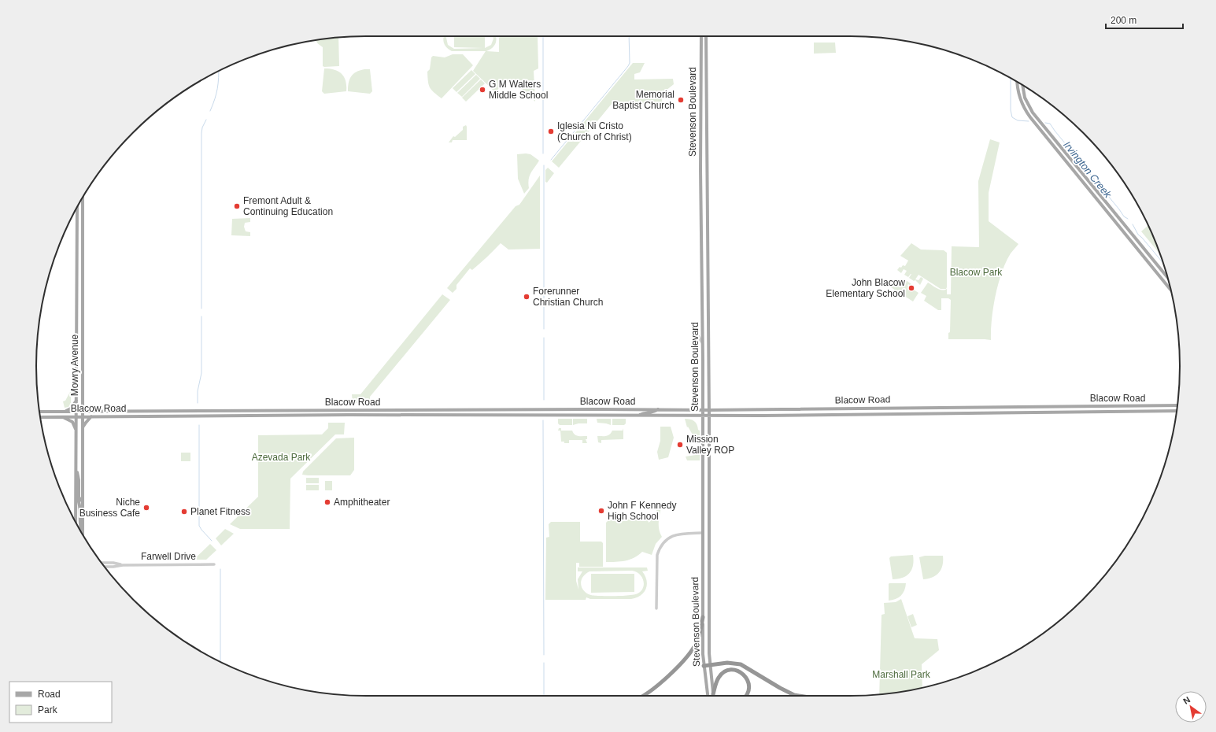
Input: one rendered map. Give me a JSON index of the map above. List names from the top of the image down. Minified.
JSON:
{"streets":{"main road":["Stevenson Boulevard","Mowry Avenue","Blacow Road"],"street":["Farwell Drive"]},"crossings":[["Stevenson Boulevard","Blacow Road"],["Mowry Avenue","Blacow Road"]],"water":["Irvington Creek"],"parks":["Blacow Park","Azevada Park","Marshall Park"],"places":["G M Walters Middle School","Memorial Baptist Church","Iglesia Ni Cristo (Church of Christ)","Fremont Adult & Continuing Education","John Blacow Elementary School","Forerunner Christian Church","Mission Valley ROP","Amphitheater","Niche Business Cafe","John F Kennedy High School","Planet Fitness"],"legend":["Road","Park"],"scale_bar":"200 m","north":"top left"}
